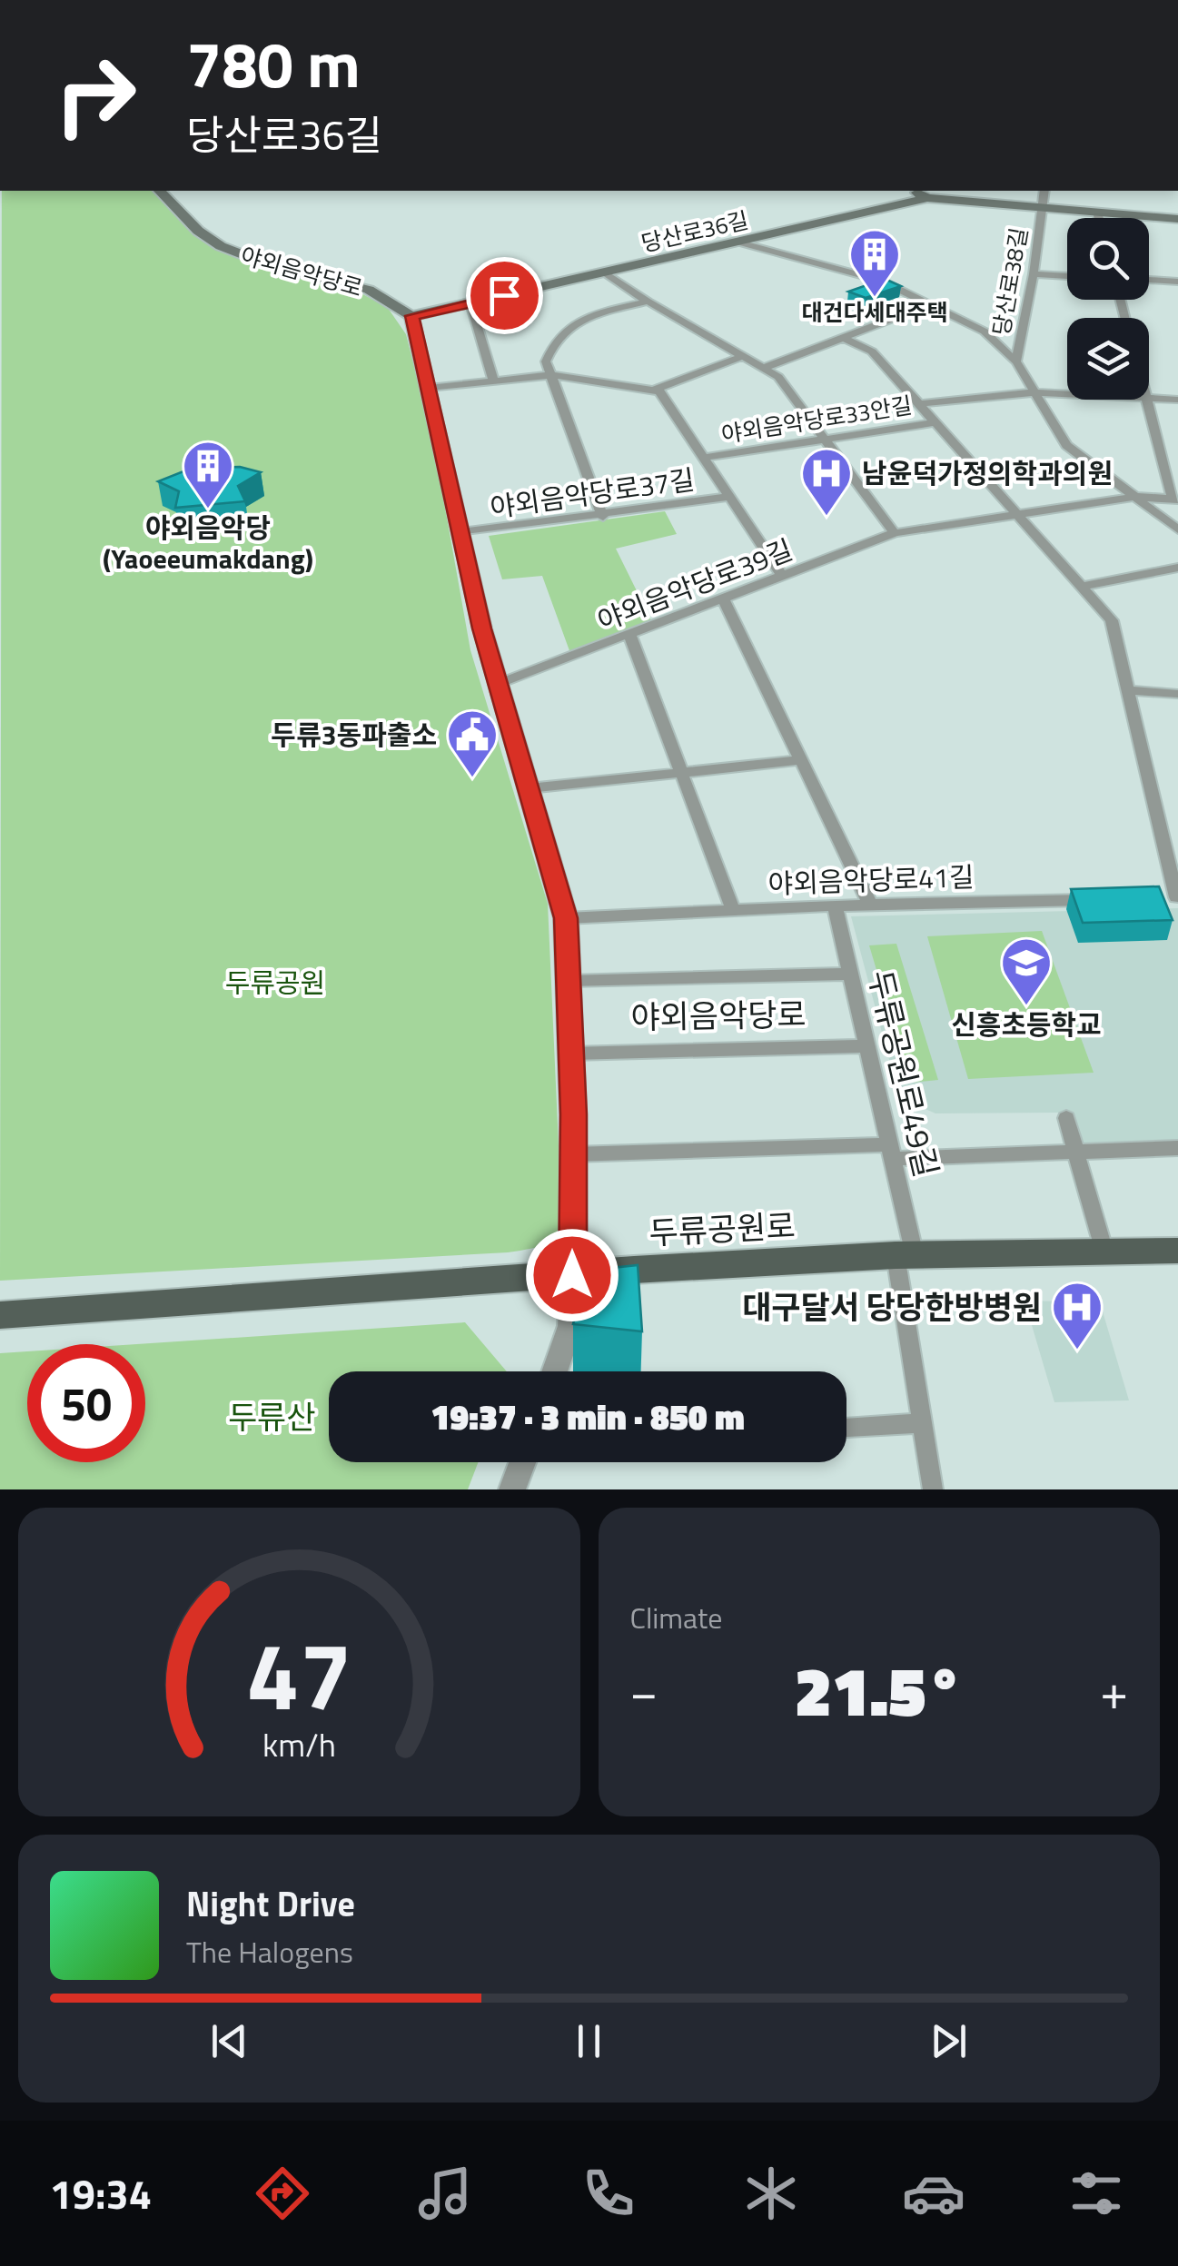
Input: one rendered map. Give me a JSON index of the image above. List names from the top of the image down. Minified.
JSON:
{"streets":{"main road":["당산로36길","야외음악당로","두류공원로"],"street":["당산로38길","야외음악당로33안길","야외음악당로37길","야외음악당로39길","야외음악당로41길","두류공원로49길"]},"crossings":[["당산로36길","야외음악당로"],["야외음악당로","두류공원로49길"],["야외음악당로41길","두류공원로49길"],["두류공원로49길","두류공원로"]],"parks":["두류공원","두류산"],"places":{"building":["대건다세대주택","야외음악당 (Yaoeeumakdang)"],"hospital":["남윤덕가정의학과의원","대구달서 당당한방병원"],"public building":["두류3동파출소"],"school or university":["신흥초등학교"]},"page":{"turn":["780 m","당산로36길"],"limit":"50","trip":"19:37 · 3 min · 850 m","tile":"Climate","heat":["−","21.5°","+"],"song":["Night Drive","The Halogens"],"tabs":"19:34","gauge":["47","km/h"]}}
